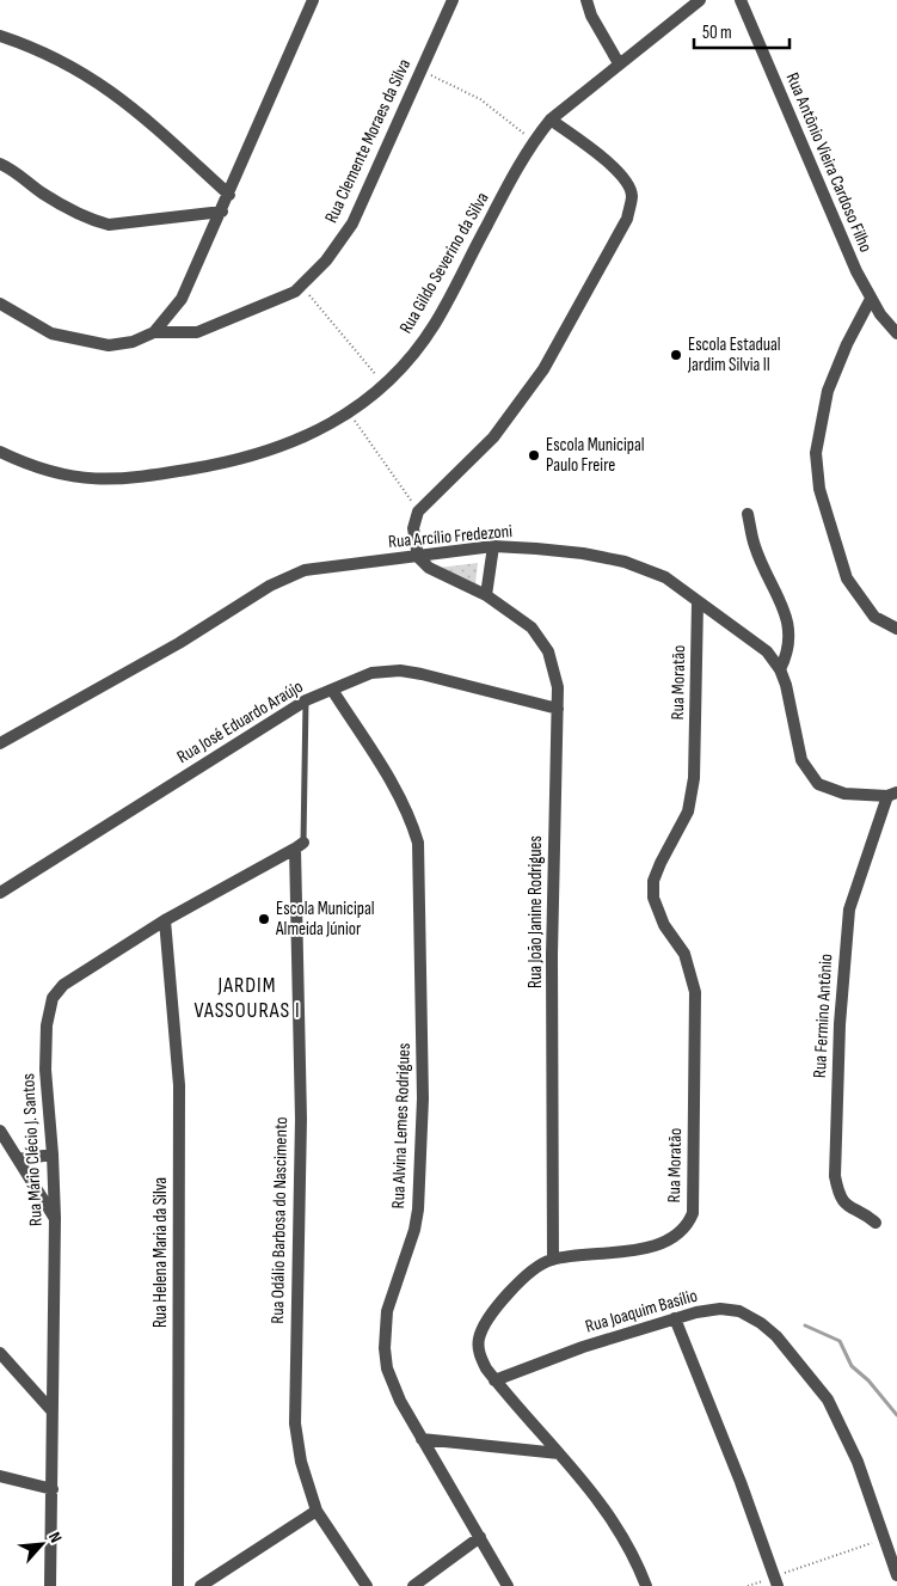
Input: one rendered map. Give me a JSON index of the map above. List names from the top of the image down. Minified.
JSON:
{"streets":{"street":["Rua Clemente Moraes da Silva","Rua Antônio Vieira Cardoso Filho","Rua Gildo Severino da Silva","Rua Arcílio Fredezoni","Rua Moratão","Rua José Eduardo Araújo","Rua João Janine Rodrigues","Rua Fermino Antônio","Rua Alvina Lemes Rodrigues","Rua Mário Clécio J. Santos","Rua Odálio Barbosa do Nascimento","Rua Helena Maria da Silva","Rua Joaquim Basílio"]},"crossings":[["Rua Arcílio Fredezoni","Rua Moratão"],["Rua Arcílio Fredezoni","Rua João Janine Rodrigues"],["Rua Arcílio Fredezoni","Rua Fermino Antônio"],["Rua Moratão","Rua João Janine Rodrigues"],["Rua Moratão","Rua Joaquim Basílio"],["Rua José Eduardo Araújo","Rua João Janine Rodrigues"],["Rua José Eduardo Araújo","Rua Alvina Lemes Rodrigues"],["Rua Mário Clécio J. Santos","Rua Odálio Barbosa do Nascimento"],["Rua Mário Clécio J. Santos","Rua Helena Maria da Silva"]],"districts":["JARDIM VASSOURAS I"],"places":["Escola Estadual Jardim Silvia II","Escola Municipal Paulo Freire","Escola Municipal Almeida Júnior"],"scale_bar":"50 m","north":"top right"}
